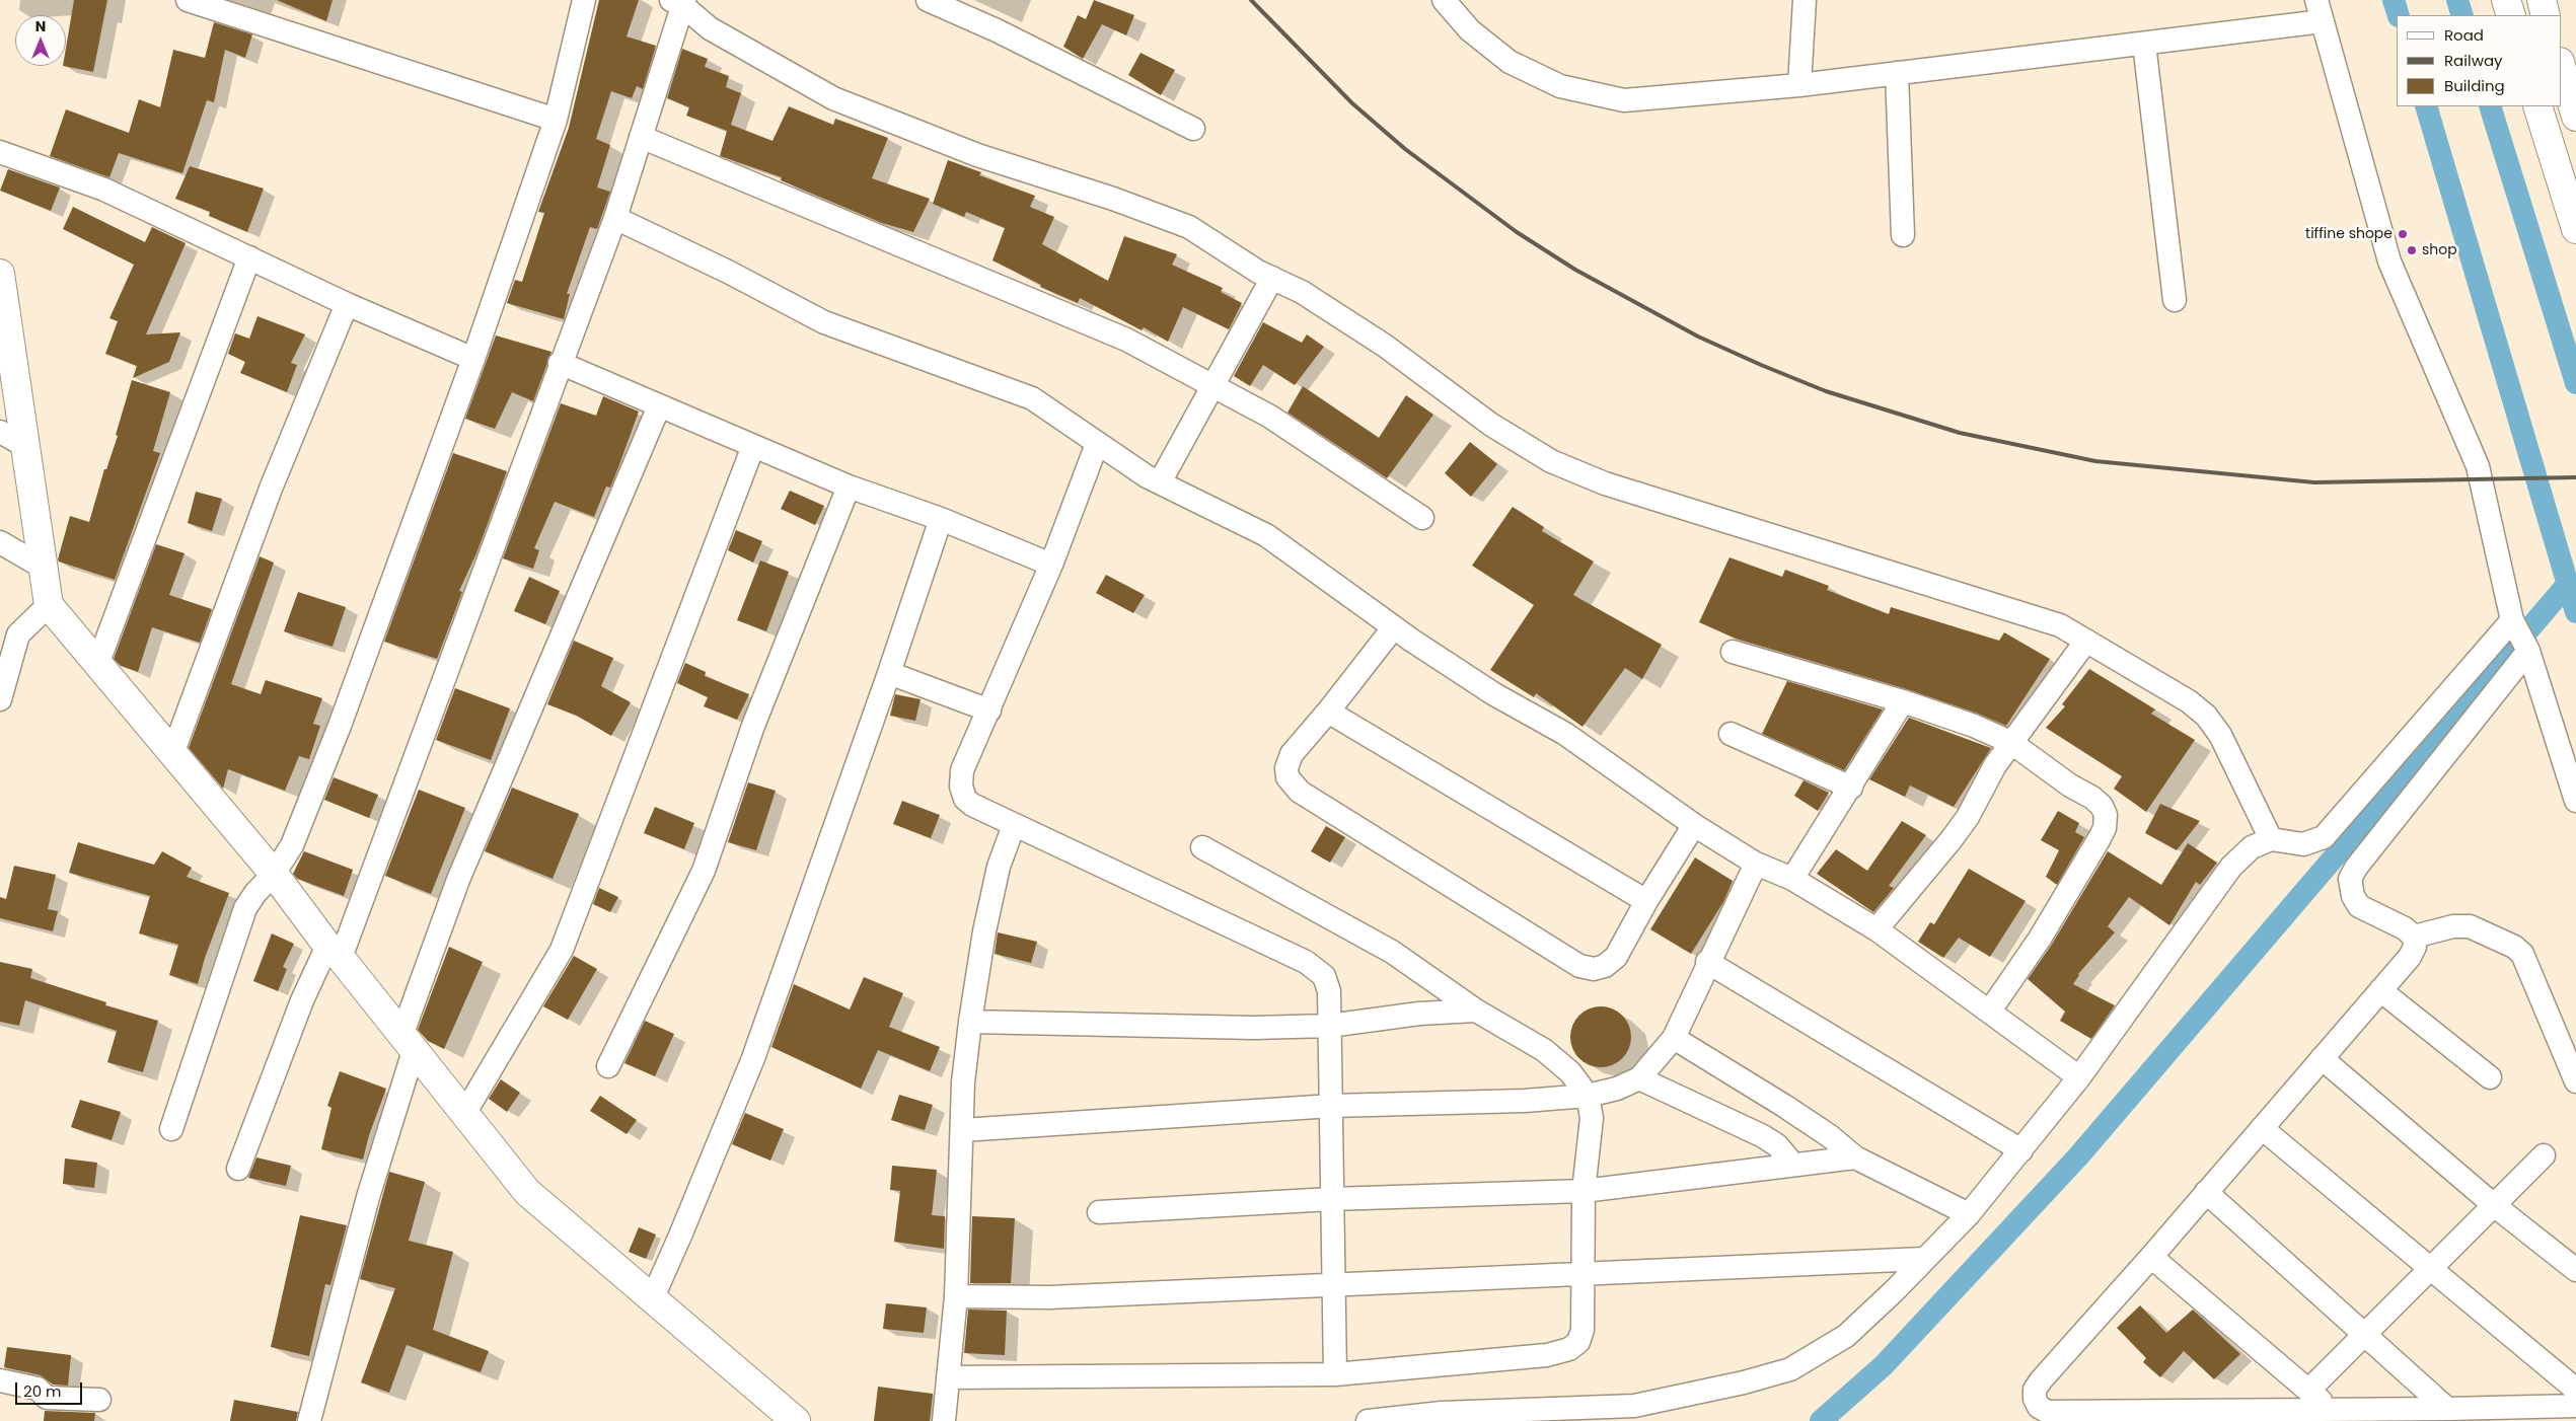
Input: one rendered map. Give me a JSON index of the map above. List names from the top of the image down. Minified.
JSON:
{"places":["tiffine shope","shop"],"legend":["Road","Railway","Building"],"scale_bar":"20 m","north":"top"}
